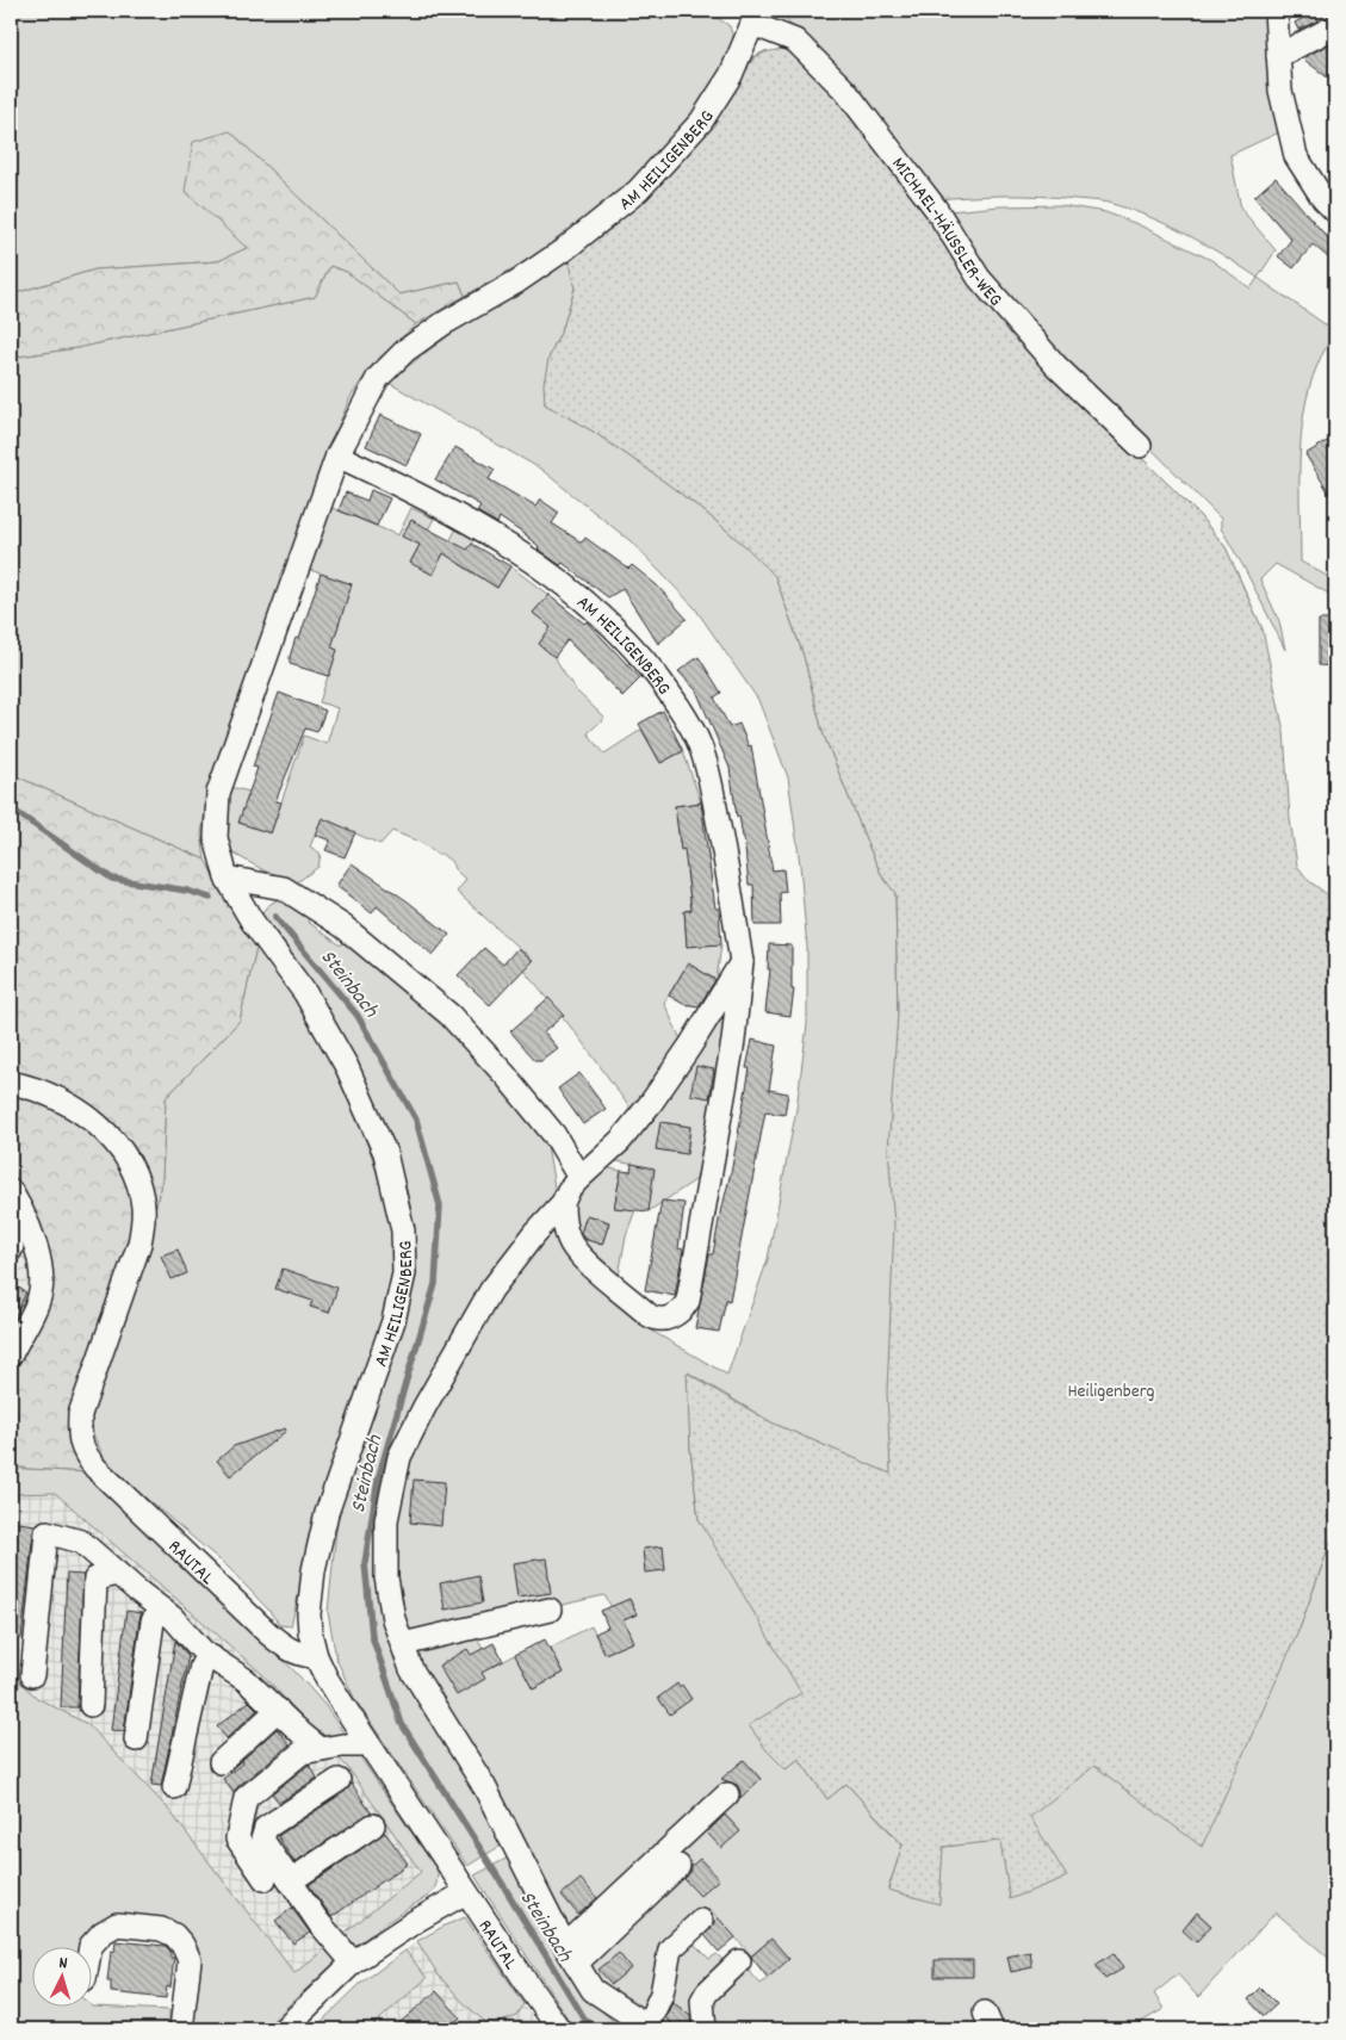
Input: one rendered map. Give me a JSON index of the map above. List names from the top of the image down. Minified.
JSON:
{"streets":{"street":["AM HEILIGENBERG","MICHAEL-HÄUSSLER-WEG","RAUTAL"]},"crossings":[["AM HEILIGENBERG","MICHAEL-HÄUSSLER-WEG"],["AM HEILIGENBERG","RAUTAL"]],"water":["Steinbach"],"parks":["Heiligenberg"],"north":"top"}
